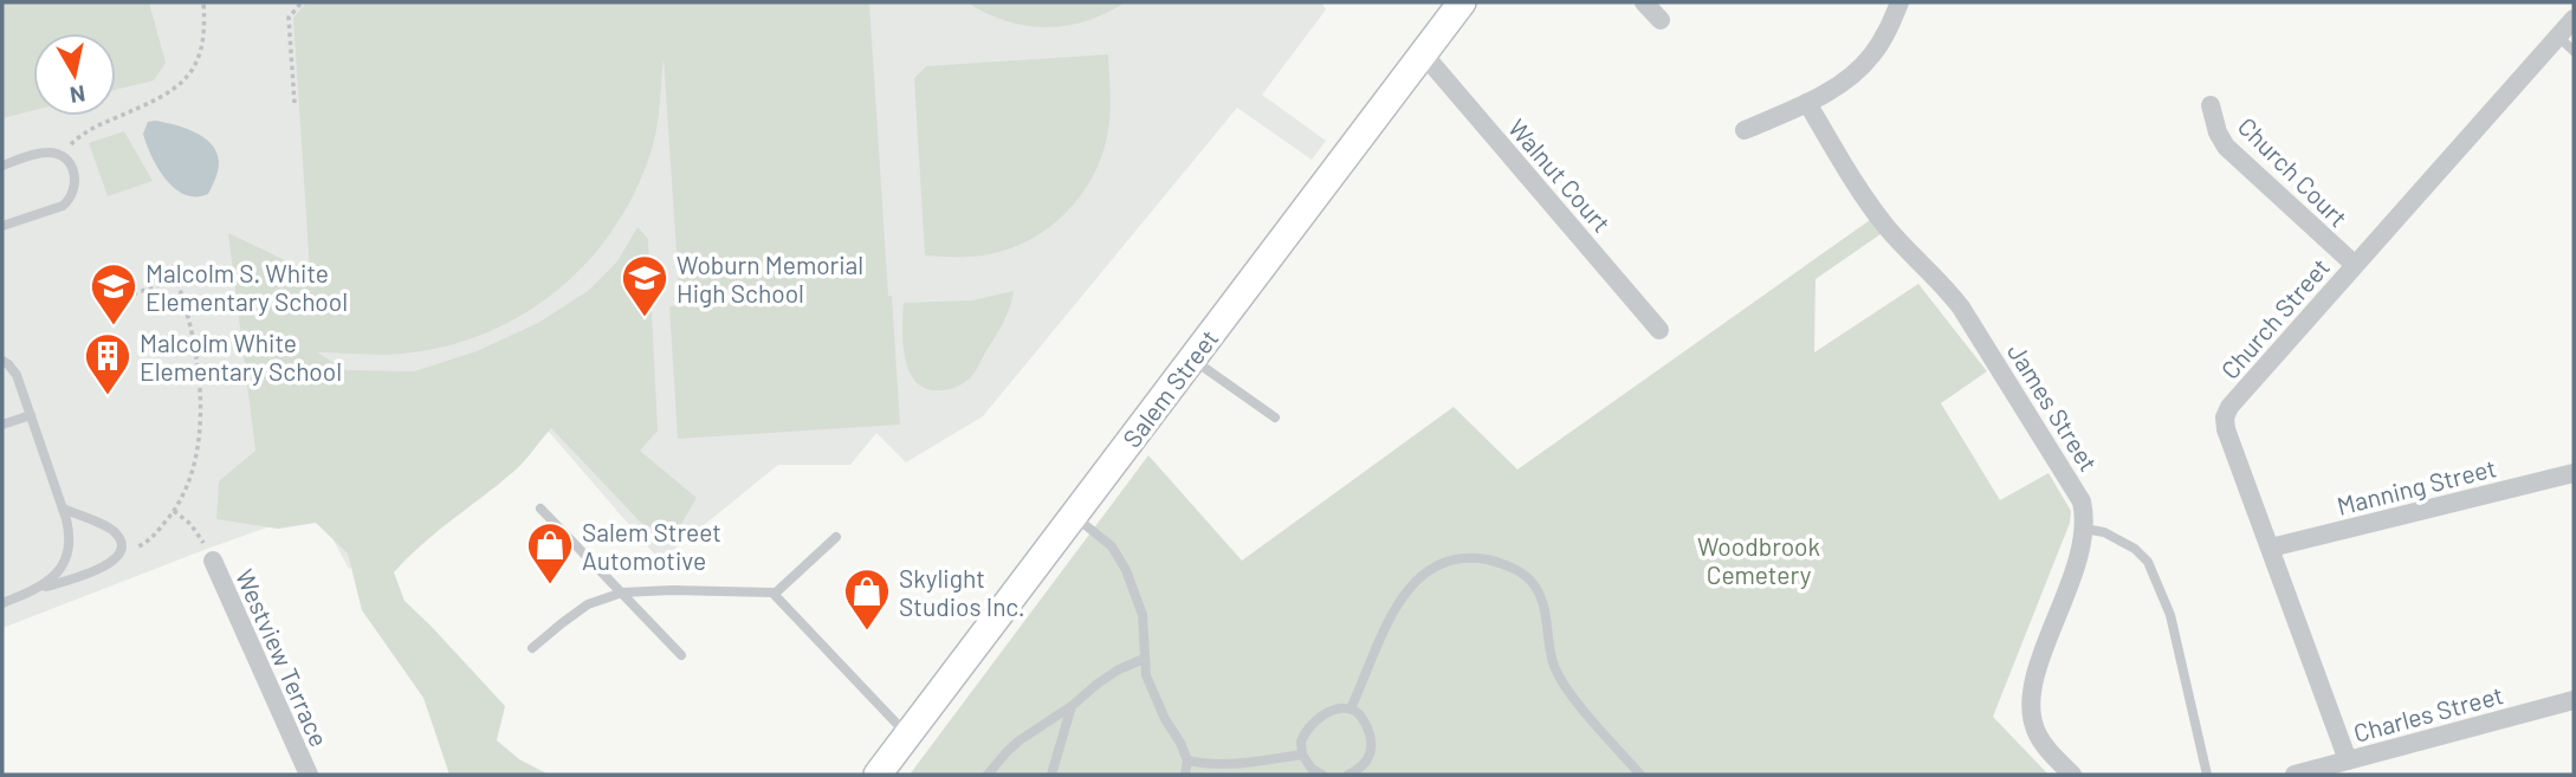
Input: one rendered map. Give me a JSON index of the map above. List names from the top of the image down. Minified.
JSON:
{"streets":{"street":["Church Court","Walnut Court","Church Street","Salem Street","James Street","Manning Street","Westview Terrace","Charles Street"]},"crossings":[["Church Court","Church Street"],["Walnut Court","Salem Street"],["Church Street","Manning Street"],["Church Street","Charles Street"]],"parks":["Woodbrook Cemetery"],"places":{"school or university":["Woburn Memorial High School","Malcolm S. White Elementary School"],"building":["Malcolm White Elementary School"],"shop":["Salem Street Automotive","Skylight Studios Inc."]},"north":"bottom"}
